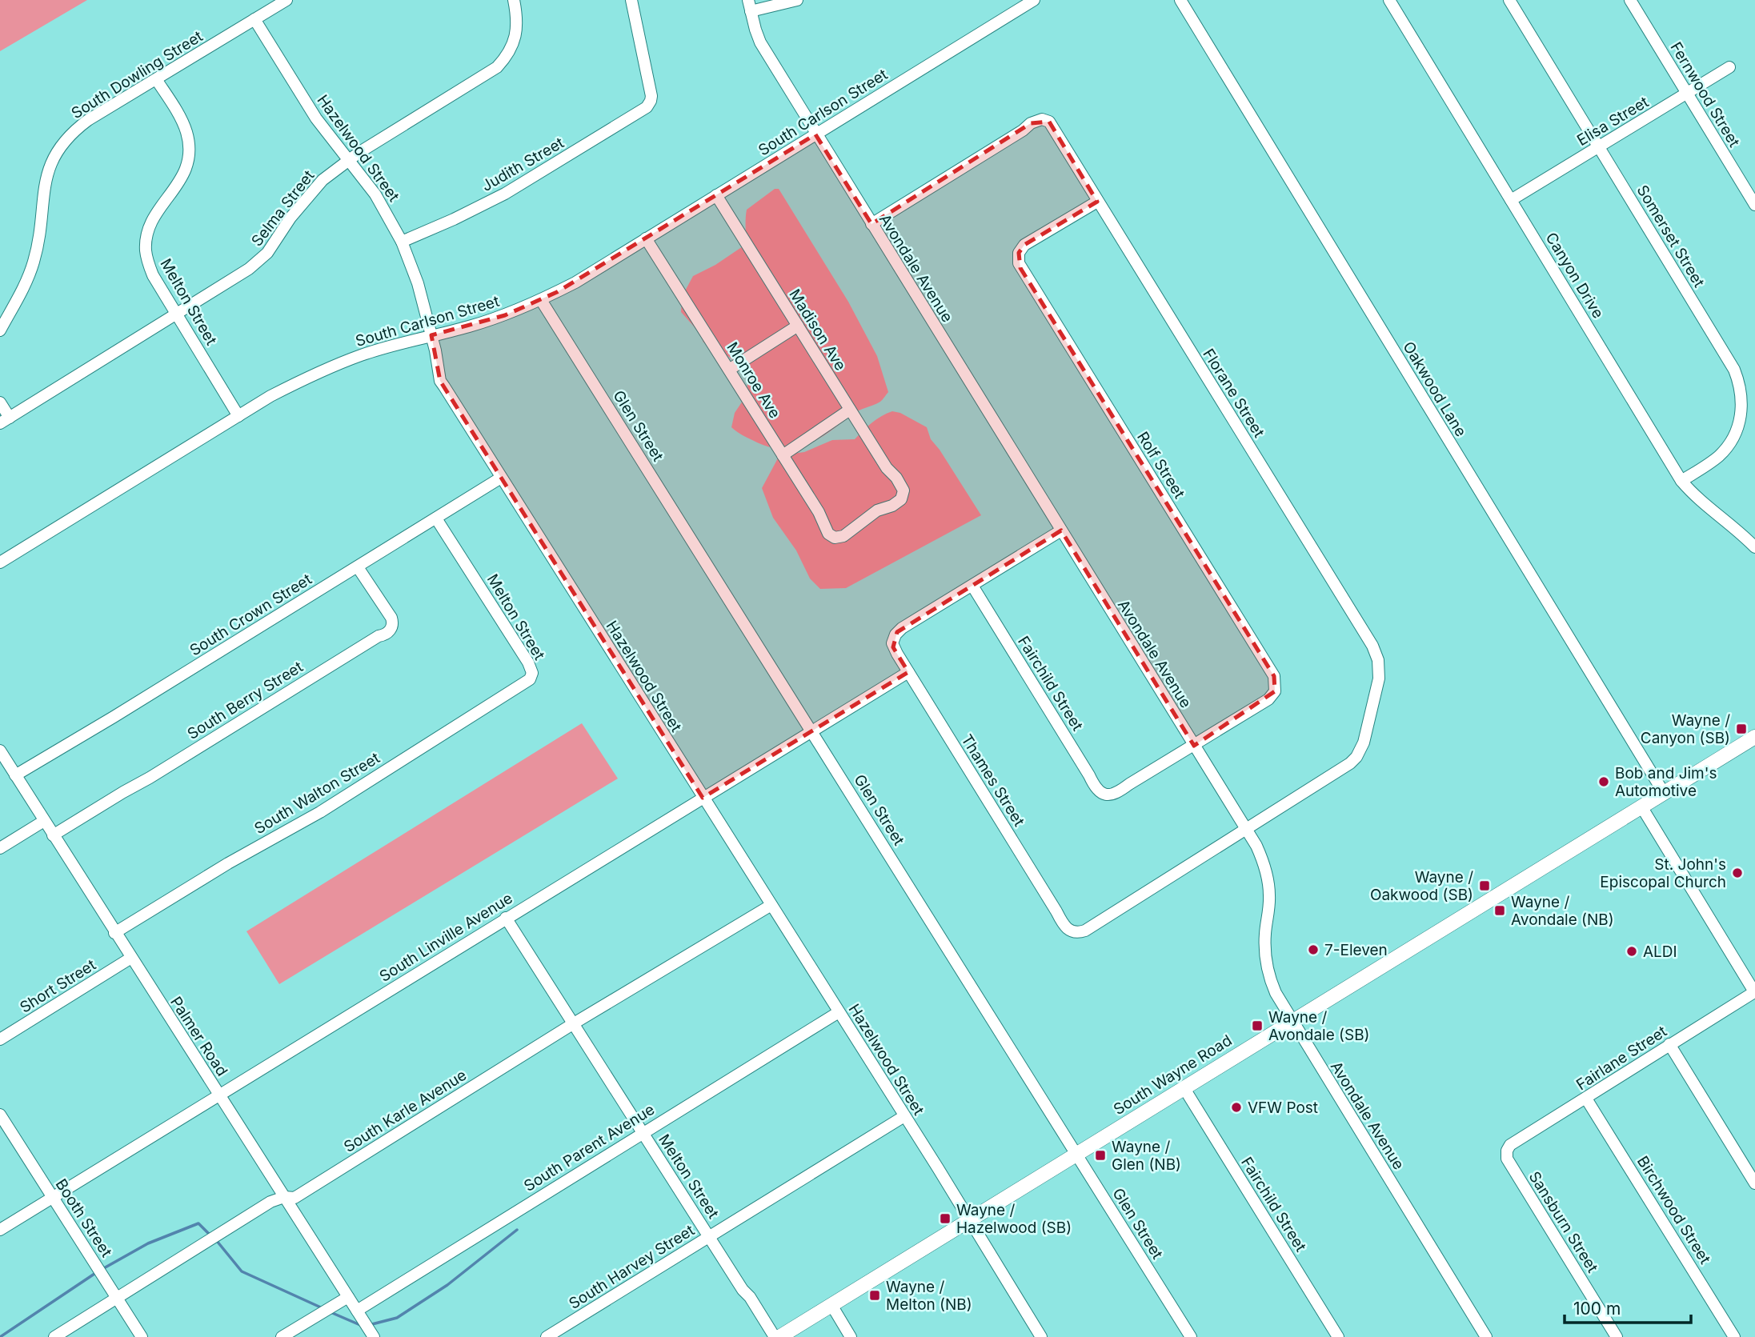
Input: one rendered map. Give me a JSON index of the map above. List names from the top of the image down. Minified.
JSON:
{"streets":{"main road":["South Wayne Road"],"street":["South Dowling Street","Fernwood Street","South Carlson Street","Elisa Street","Hazelwood Street","Judith Street","Selma Street","Somerset Street","Avondale Avenue","Canyon Drive","Melton Street","Madison Ave","Monroe Ave","Oakwood Lane","Florane Street","Glen Street","Rolf Street","South Crown Street","Fairchild Street","South Berry Street","Thames Street","South Walton Street","South Linville Avenue","Short Street","Palmer Road","Fairlane Street","South Karle Avenue","South Parent Avenue","Birchwood Street","Booth Street","Sansburn Street","South Harvey Street"]},"crossings":[["South Dowling Street","Hazelwood Street"],["South Dowling Street","Melton Street"],["Fernwood Street","Elisa Street"],["South Carlson Street","Hazelwood Street"],["South Carlson Street","Avondale Avenue"],["South Carlson Street","Melton Street"],["South Carlson Street","Madison Ave"],["South Carlson Street","Monroe Ave"],["South Carlson Street","Glen Street"],["Elisa Street","Somerset Street"],["Elisa Street","Canyon Drive"],["Hazelwood Street","Judith Street"],["Hazelwood Street","Selma Street"],["Hazelwood Street","South Crown Street"],["Hazelwood Street","South Linville Avenue"],["Hazelwood Street","South Wayne Road"],["Hazelwood Street","South Karle Avenue"],["Hazelwood Street","South Parent Avenue"],["Hazelwood Street","South Harvey Street"],["Selma Street","Melton Street"],["Somerset Street","Canyon Drive"],["Avondale Avenue","Florane Street"],["Avondale Avenue","Rolf Street"],["Avondale Avenue","Fairchild Street"],["Avondale Avenue","Thames Street"],["Avondale Avenue","South Wayne Road"],["Melton Street","South Crown Street"],["Melton Street","South Walton Street"],["Melton Street","South Linville Avenue"],["Melton Street","South Karle Avenue"],["Melton Street","South Parent Avenue"],["Melton Street","South Harvey Street"],["Madison Ave","Monroe Ave"],["Oakwood Lane","South Wayne Road"],["Florane Street","Rolf Street"],["Florane Street","Thames Street"],["Glen Street","South Linville Avenue"],["Glen Street","South Wayne Road"],["Rolf Street","Fairchild Street"],["South Crown Street","South Berry Street"],["South Crown Street","Palmer Road"],["Fairchild Street","Thames Street"],["Fairchild Street","South Wayne Road"],["South Berry Street","Palmer Road"],["Thames Street","South Linville Avenue"],["South Walton Street","Palmer Road"],["South Linville Avenue","Palmer Road"],["South Linville Avenue","Booth Street"],["Short Street","Palmer Road"],["Palmer Road","South Karle Avenue"],["Palmer Road","South Parent Avenue"],["Fairlane Street","Birchwood Street"],["Fairlane Street","Sansburn Street"],["South Karle Avenue","Booth Street"]],"places":{"transit":["Wayne / Canyon (SB)","Wayne / Oakwood (SB)","Wayne / Avondale (NB)","Wayne / Avondale (SB)","Wayne / Glen (NB)","Wayne / Hazelwood (SB)","Wayne / Melton (NB)"],"other":["Bob and Jim's Automotive","St. John's Episcopal Church","7-Eleven","ALDI","VFW Post"]},"scale_bar":"100 m"}
